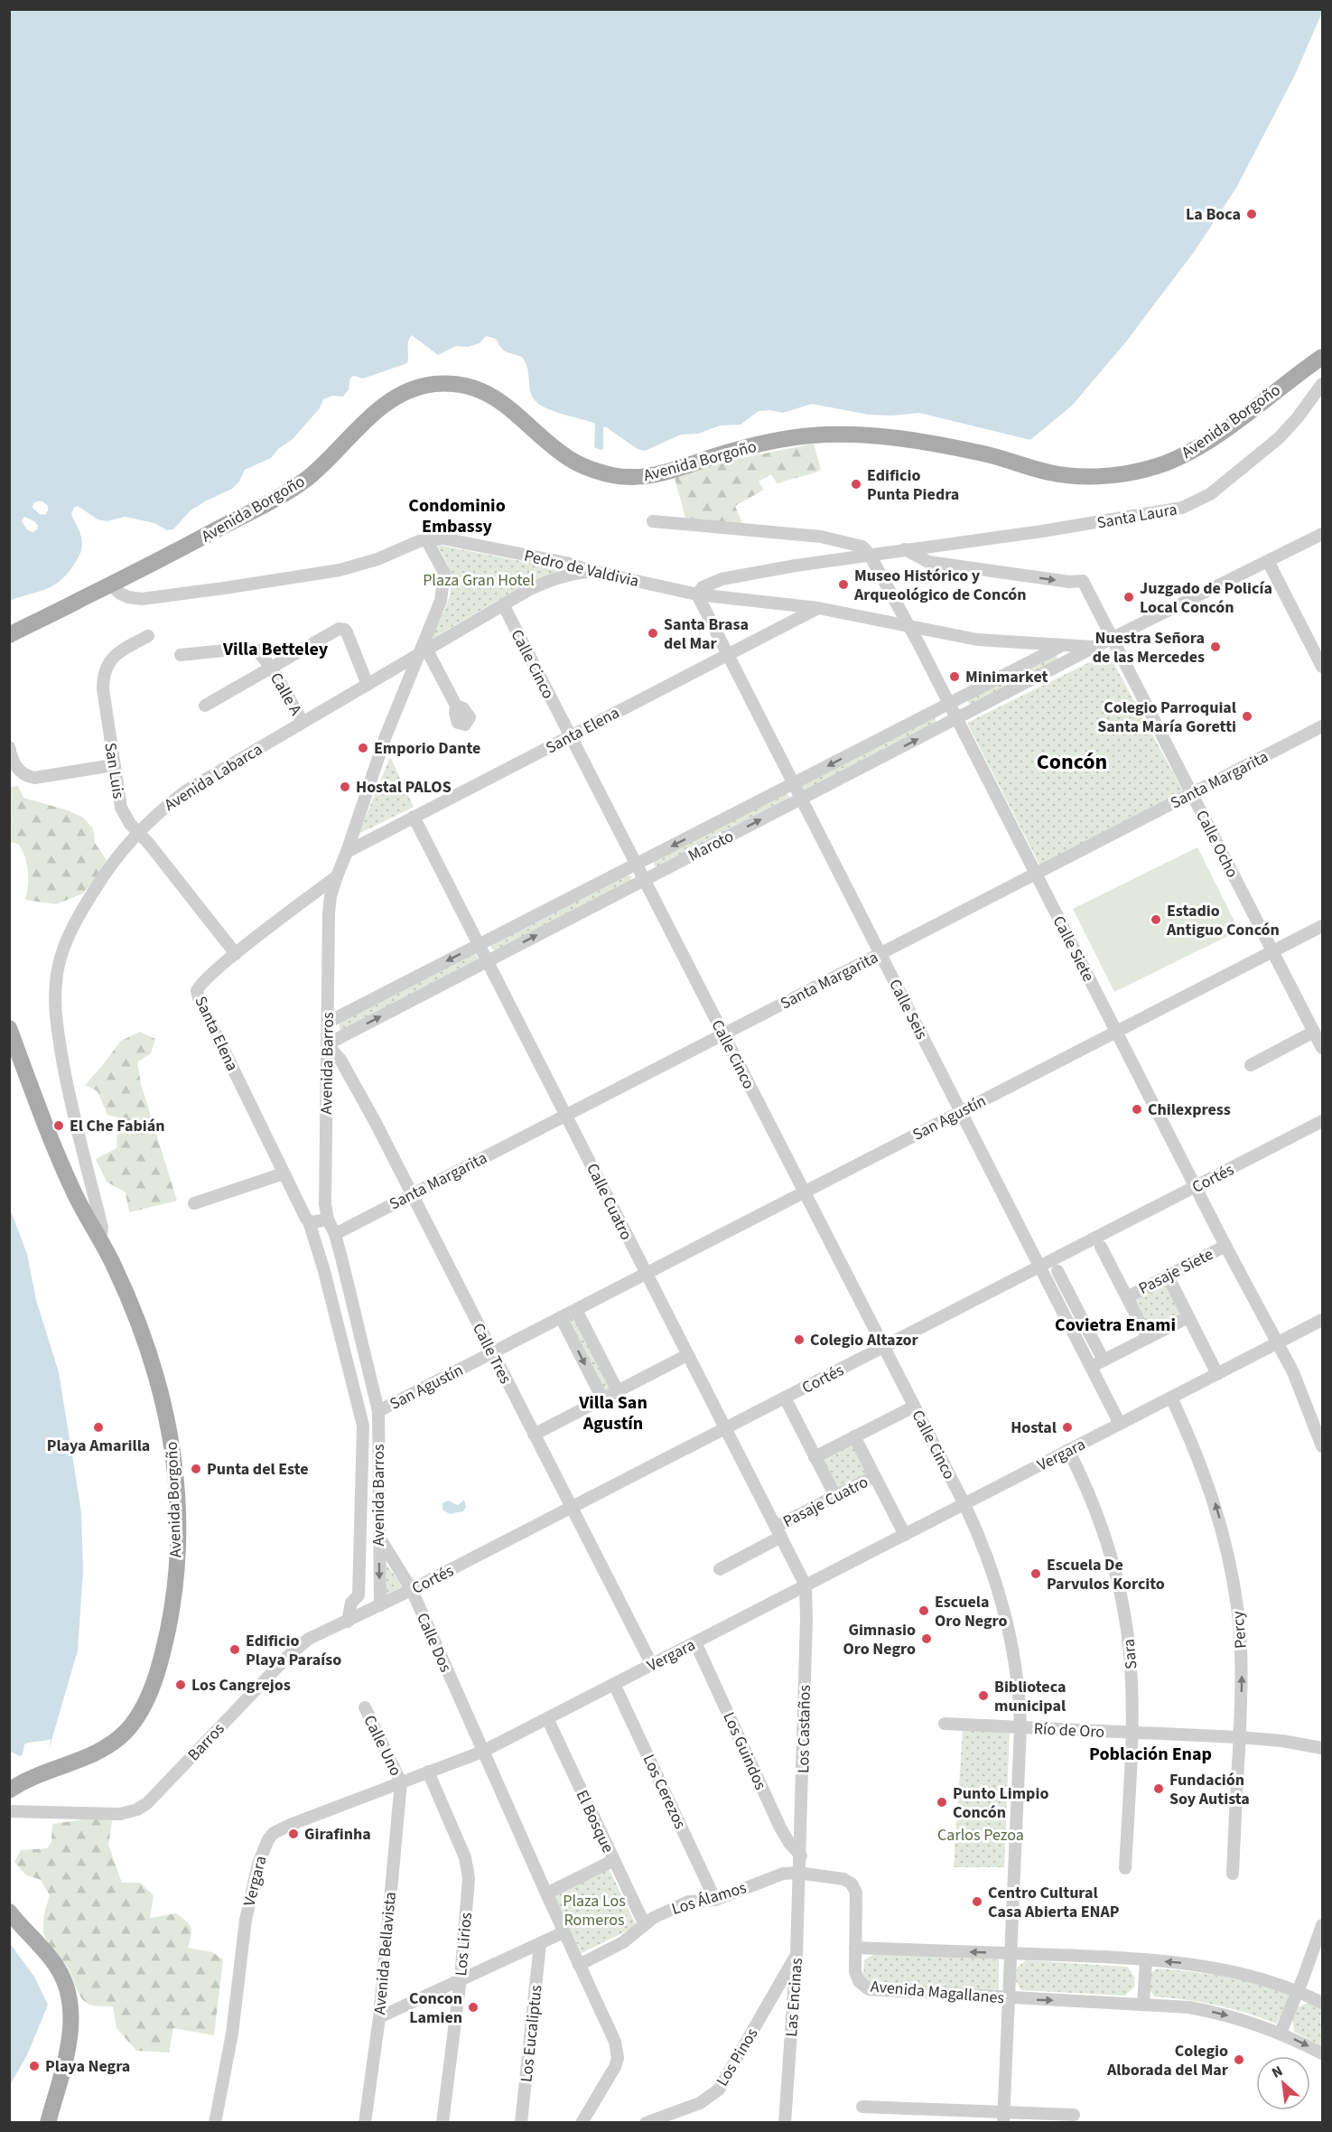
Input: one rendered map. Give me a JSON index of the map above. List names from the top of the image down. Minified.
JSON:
{"streets":{"main road":["Avenida Borgoño"],"street":["Santa Laura","Pedro de Valdivia","Calle Cinco","Calle A","Santa Elena","San Luis","Avenida Labarca","Santa Margarita","Calle Ocho","Maroto","Calle Siete","Calle Seis","Avenida Barros","San Agustín","Cortés","Calle Cuatro","Pasaje Siete","Calle Tres","Vergara","Pasaje Cuatro","Percy","Calle Dos","Sara","Los Castaños","Río de Oro","Barros","Calle Uno","Los Guindos","Los Cerezos","El Bosque","Los Álamos","Los Lirios","Avenida Bellavista","Avenida Magallanes","Las Encinas","Los Eucaliptus","Los Pinos"]},"crossings":[["Avenida Borgoño","Pedro de Valdivia"],["Avenida Borgoño","Avenida Labarca"],["Santa Laura","Pedro de Valdivia"],["Santa Laura","Calle Ocho"],["Santa Laura","Calle Siete"],["Santa Laura","Calle Seis"],["Pedro de Valdivia","Santa Elena"],["Pedro de Valdivia","Avenida Labarca"],["Pedro de Valdivia","Maroto"],["Pedro de Valdivia","Calle Siete"],["Pedro de Valdivia","Calle Seis"],["Pedro de Valdivia","Avenida Barros"],["Calle Cinco","Santa Elena"],["Calle Cinco","Avenida Labarca"],["Calle Cinco","Santa Margarita"],["Calle Cinco","Maroto"],["Calle Cinco","San Agustín"],["Calle Cinco","Cortés"],["Calle Cinco","Vergara"],["Calle Cinco","Río de Oro"],["Calle Cinco","Avenida Magallanes"],["Calle A","Avenida Labarca"],["Santa Elena","San Luis"],["Santa Elena","Calle Seis"],["Santa Elena","Avenida Barros"],["Santa Elena","Calle Cuatro"],["San Luis","Avenida Labarca"],["Avenida Labarca","Avenida Barros"],["Santa Margarita","Calle Ocho"],["Santa Margarita","Calle Siete"],["Santa Margarita","Calle Seis"],["Santa Margarita","Avenida Barros"],["Santa Margarita","Calle Cuatro"],["Santa Margarita","Calle Tres"],["Calle Ocho","Maroto"],["Calle Ocho","San Agustín"],["Maroto","Calle Siete"],["Maroto","Calle Seis"],["Maroto","Avenida Barros"],["Maroto","Calle Cuatro"],["Maroto","Calle Tres"],["Calle Siete","San Agustín"],["Calle Siete","Cortés"],["Calle Siete","Pasaje Siete"],["Calle Siete","Vergara"],["Calle Seis","San Agustín"],["Calle Seis","Cortés"],["Calle Seis","Vergara"],["Avenida Barros","San Agustín"],["Avenida Barros","Cortés"],["Avenida Barros","Calle Tres"],["Avenida Barros","Calle Dos"],["Avenida Barros","Barros"],["San Agustín","Calle Cuatro"],["San Agustín","Calle Tres"],["Cortés","Calle Cuatro"],["Cortés","Calle Tres"],["Cortés","Calle Dos"],["Cortés","Barros"],["Calle Cuatro","Vergara"],["Calle Cuatro","Pasaje Cuatro"],["Calle Cuatro","Los Castaños"],["Calle Tres","Vergara"],["Vergara","Percy"],["Vergara","Calle Dos"],["Vergara","Sara"],["Vergara","Los Castaños"],["Vergara","Calle Uno"],["Vergara","Los Guindos"],["Vergara","Los Cerezos"],["Vergara","El Bosque"],["Vergara","Los Lirios"],["Vergara","Avenida Bellavista"],["Percy","Río de Oro"],["Calle Dos","Los Álamos"],["Sara","Río de Oro"],["Los Castaños","Los Guindos"],["Los Castaños","Los Álamos"],["Los Castaños","Las Encinas"],["Calle Uno","Avenida Bellavista"],["Los Cerezos","Los Álamos"],["El Bosque","Los Álamos"],["Los Álamos","Avenida Magallanes"],["Los Álamos","Las Encinas"],["Las Encinas","Los Pinos"]],"one_way":["Percy"],"districts":["Condominio Embassy","Villa Betteley","Concón","Covietra Enami","Villa San Agustín","Población Enap"],"parks":["Plaza Gran Hotel","Carlos Pezoa","Plaza Los Romeros"],"places":["La Boca","Edificio Punta Piedra","Museo Histórico y Arqueológico de Concón","Juzgado de Policía Local Concón","Santa Brasa del Mar","Nuestra Señora de las Mercedes","Minimarket","Colegio Parroquial Santa María Goretti","Emporio Dante","Hostal PALOS","Estadio Antiguo Concón","Chilexpress","El Che Fabián","Colegio Altazor","Playa Amarilla","Hostal","Punta del Este","Escuela De Parvulos Korcito","Escuela Oro Negro","Gimnasio Oro Negro","Edificio Playa Paraíso","Los Cangrejos","Biblioteca municipal","Fundación Soy Autista","Punto Limpio Concón","Girafinha","Centro Cultural Casa Abierta ENAP","Concon Lamien","Colegio Alborada del Mar","Playa Negra"],"north":"top left"}
